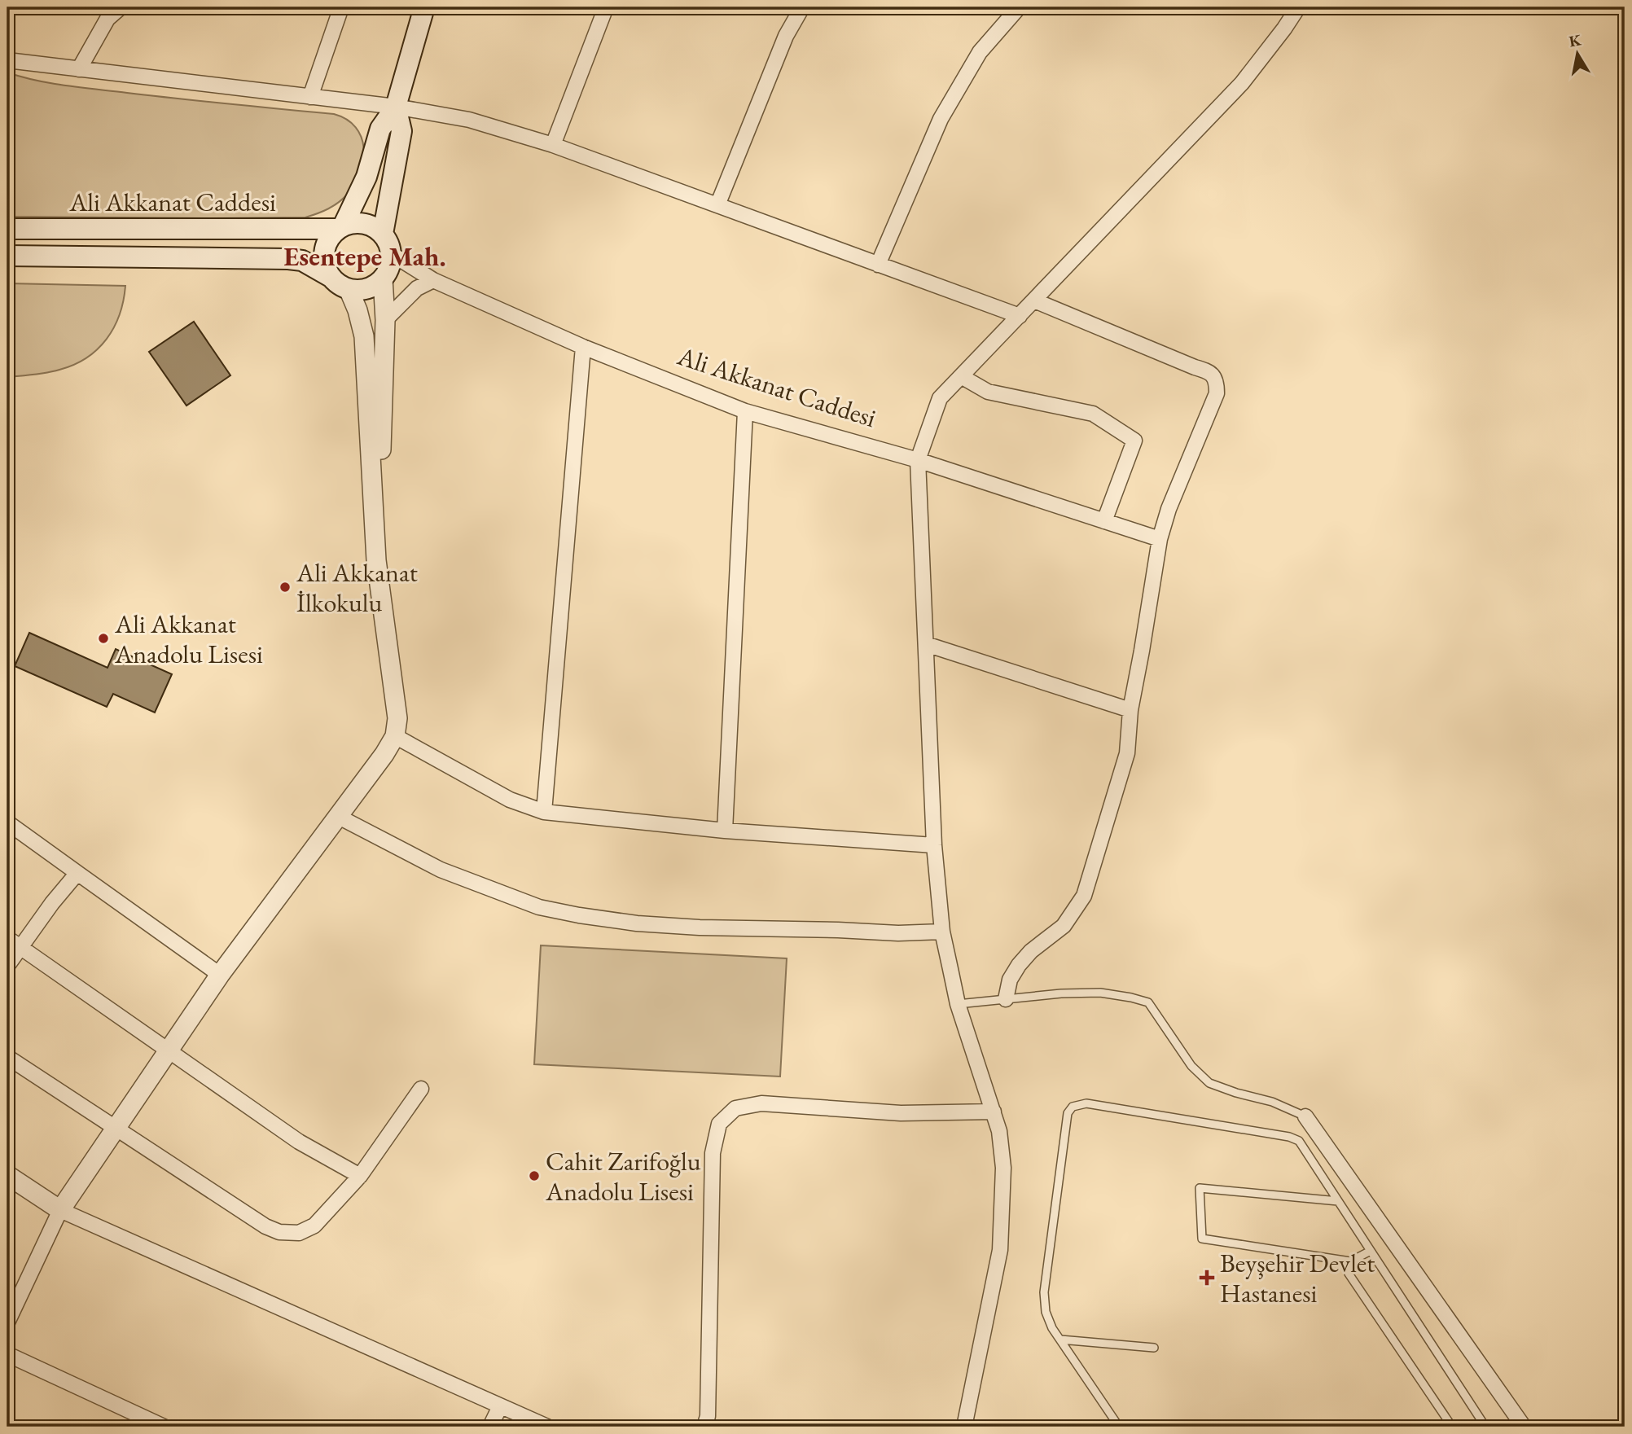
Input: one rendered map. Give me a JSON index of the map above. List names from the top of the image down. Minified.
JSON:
{"streets":{"main road":["Ali Akkanat Caddesi"]},"districts":["Esentepe Mah."],"places":{"other":["Ali Akkanat İlkokulu","Ali Akkanat Anadolu Lisesi","Cahit Zarifoğlu Anadolu Lisesi"],"health":["Beyşehir Devlet Hastanesi"]},"north":"top"}
